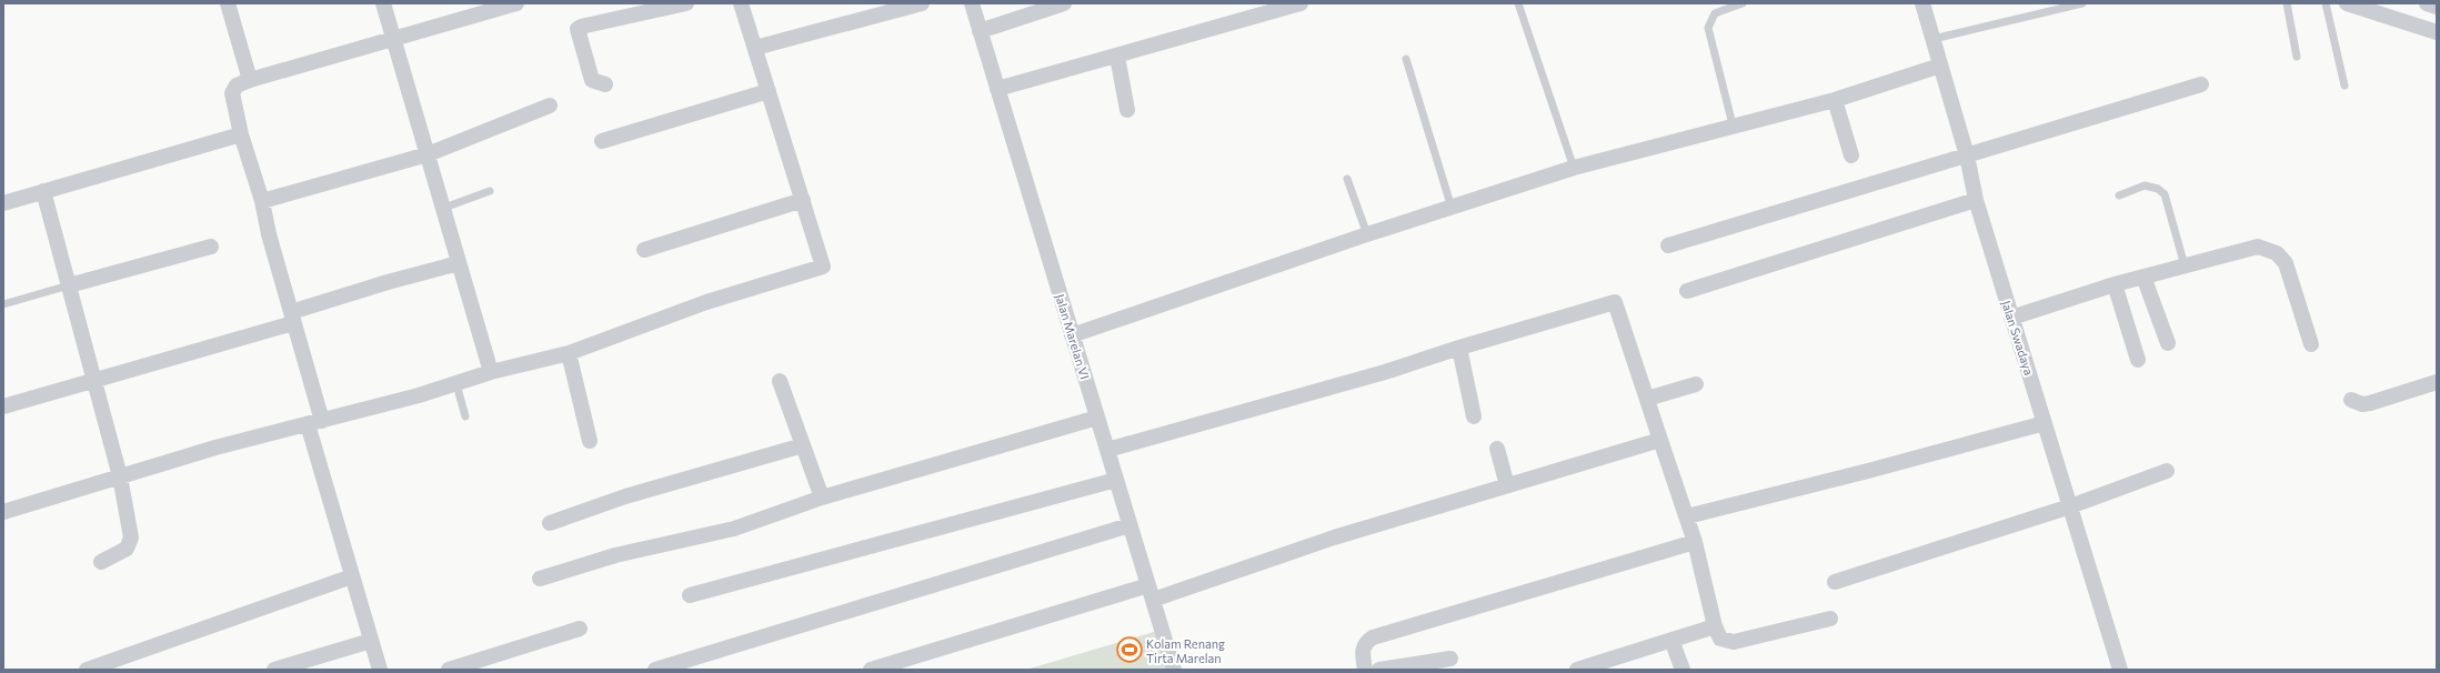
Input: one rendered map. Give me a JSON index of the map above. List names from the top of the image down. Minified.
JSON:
{"streets":{"street":["Jalan Marelan VI","Jalan Swadaya"]},"places":{"sports":["Kolam Renang Tirta Marelan"]}}
